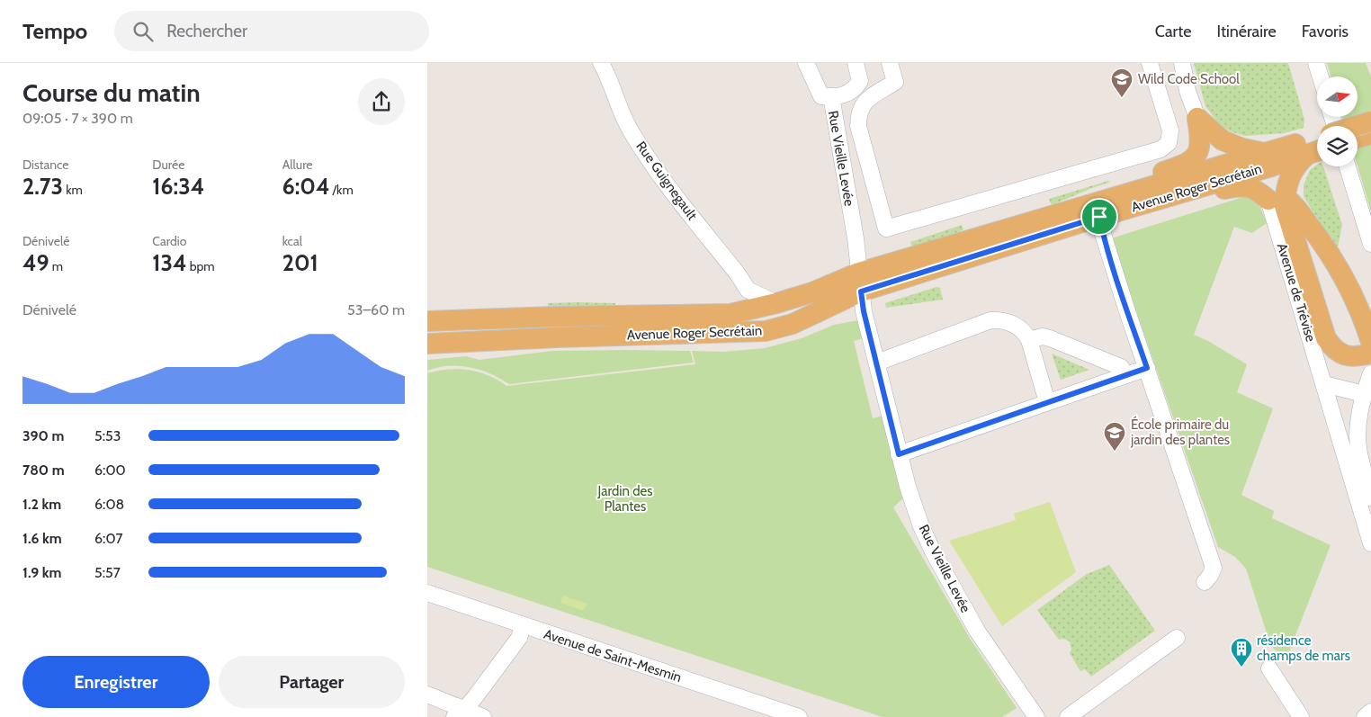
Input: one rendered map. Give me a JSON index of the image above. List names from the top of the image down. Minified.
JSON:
{"streets":{"main road":["Avenue Roger Secrétain"],"street":["Rue Vieille Levée","Rue Guignegault","Avenue de Trévise","Avenue de Saint-Mesmin"]},"crossings":[["Rue Vieille Levée","Avenue Roger Secrétain"],["Rue Guignegault","Avenue Roger Secrétain"]],"parks":["Jardin des Plantes"],"places":{"school or university":["Wild Code School","École primaire du jardin des plantes"],"building":["résidence champs de mars"]},"north":"right","page":{"header":"Tempo","search":"Rechercher","nav":["Carte","Itinéraire","Favoris"],"heading":["Course du matin","09:05 · 7 × 390 m"],"stats":[["Distance","2.73 km"],["Durée","16:34"],["Allure","6:04 /km"],["Dénivelé","49 m"],["Cardio","134 bpm"],["kcal","201"]],"chart":["Dénivelé","53–60 m"],"list":[{"name":"390 m","note":"5:53"},{"name":"780 m","note":"6:00"},{"name":"1.2 km","note":"6:08"},{"name":"1.6 km","note":"6:07"},{"name":"1.9 km","note":"5:57"}],"buttons":["Enregistrer","Partager"]}}
